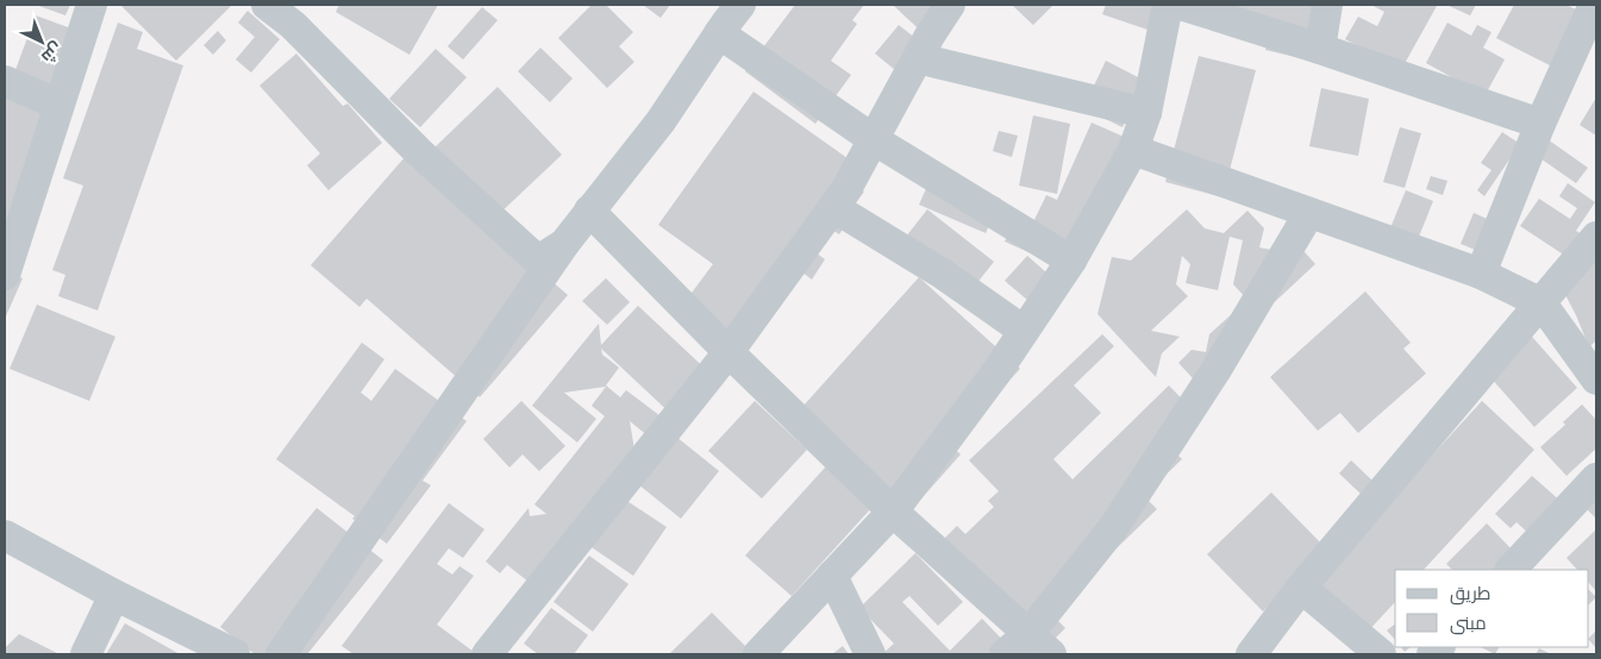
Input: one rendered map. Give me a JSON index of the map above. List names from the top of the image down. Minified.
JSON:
{"legend":["طريق","مبنى"],"north":"bottom right"}
